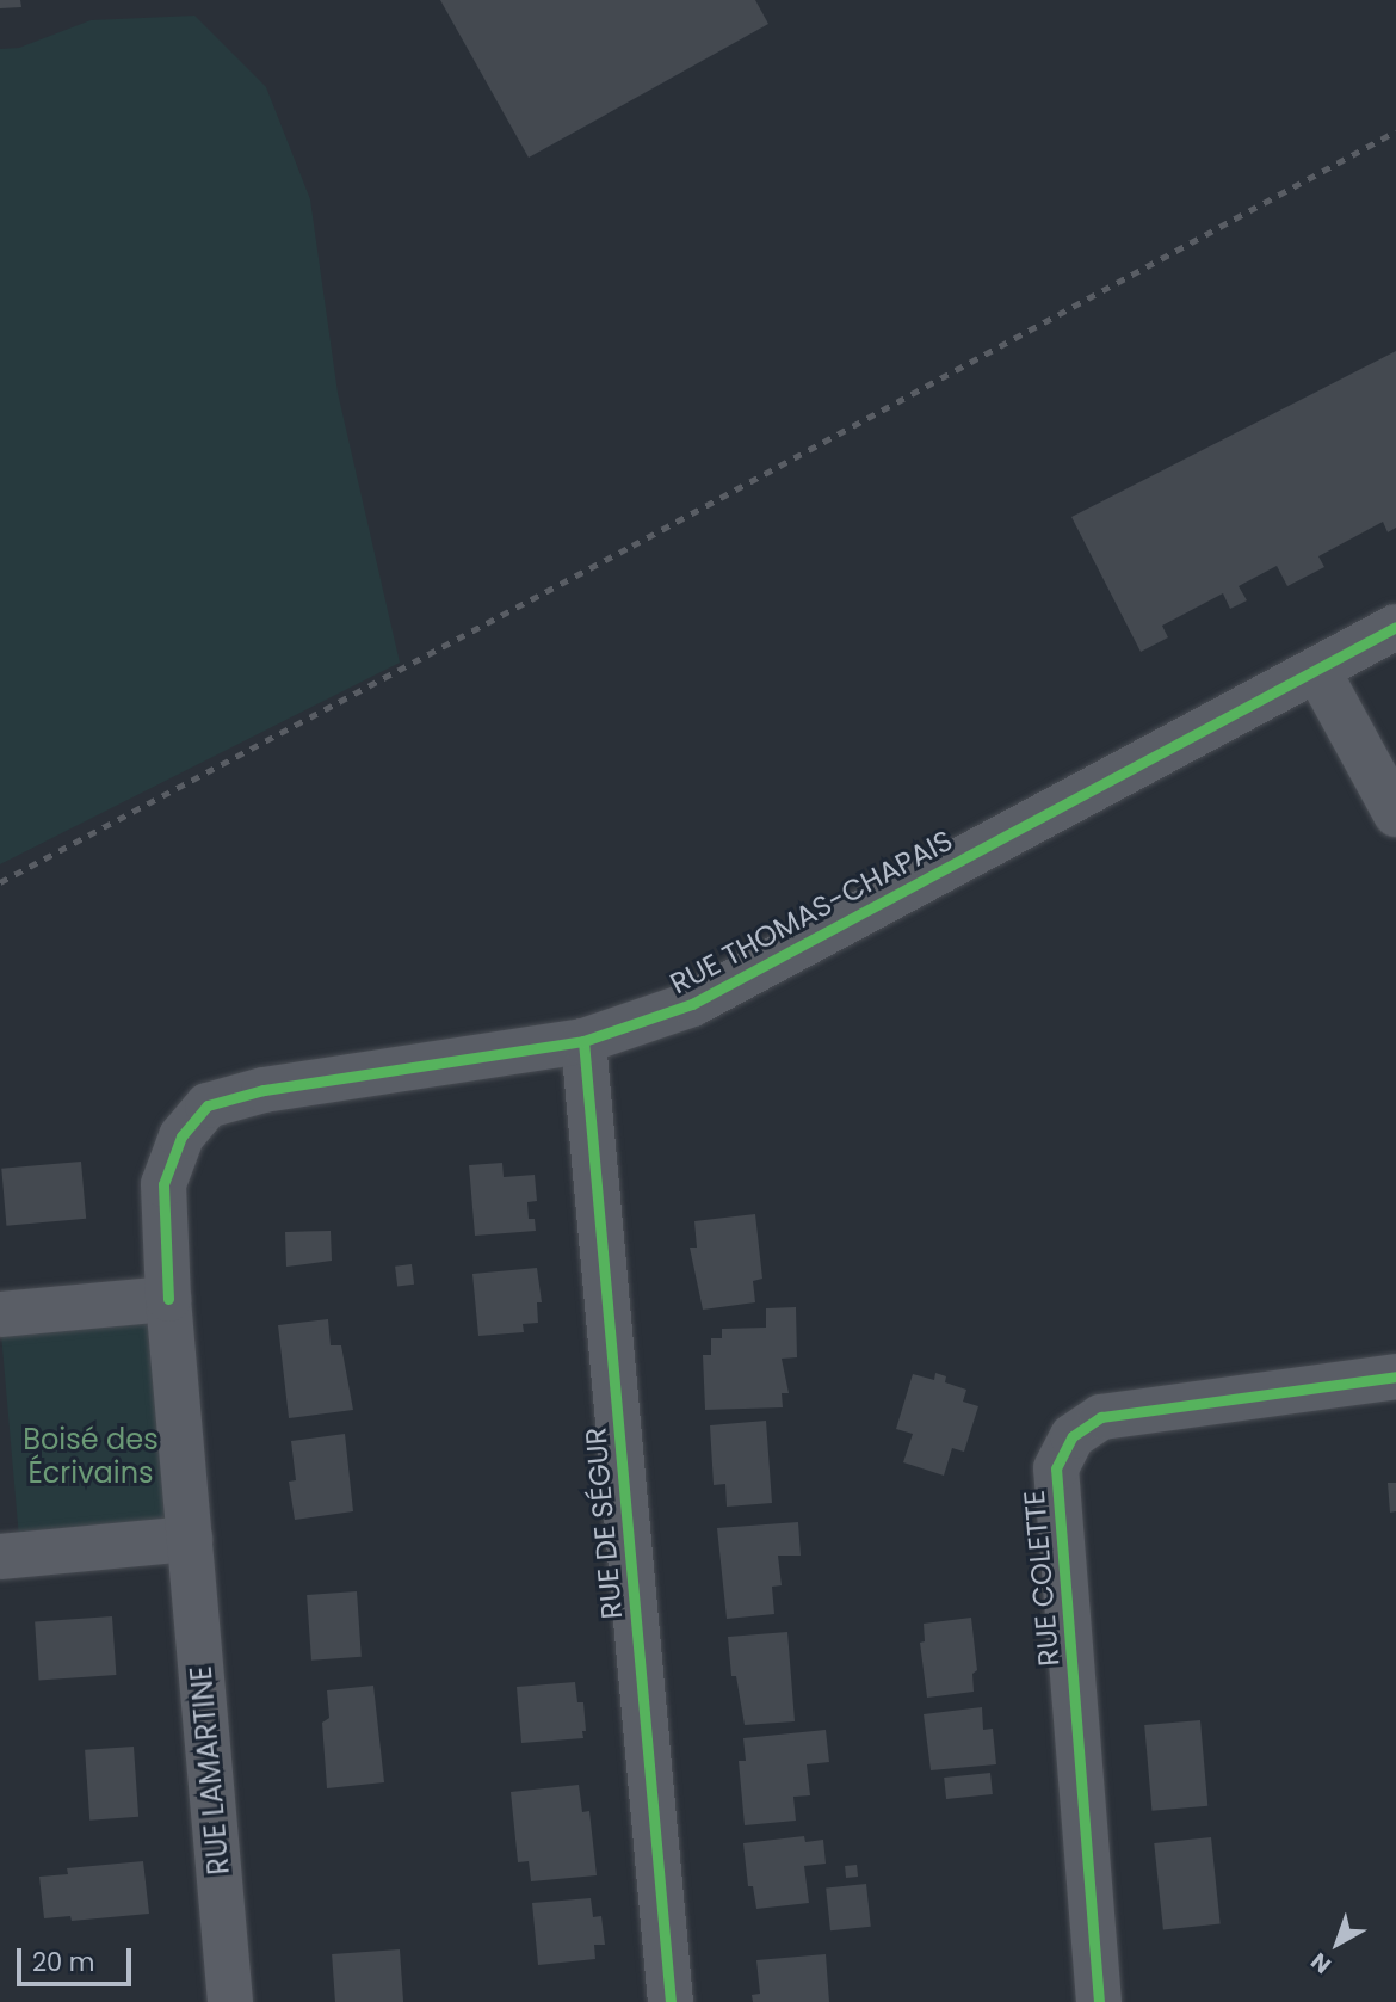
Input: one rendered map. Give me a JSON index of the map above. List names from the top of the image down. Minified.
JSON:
{"streets":{"street":["RUE THOMAS-CHAPAIS","RUE DE SÉGUR","RUE COLETTE","RUE LAMARTINE"]},"crossings":[["RUE THOMAS-CHAPAIS","RUE DE SÉGUR"],["RUE THOMAS-CHAPAIS","RUE LAMARTINE"]],"parks":["Boisé des Écrivains"],"scale_bar":"20 m","north":"bottom left"}
